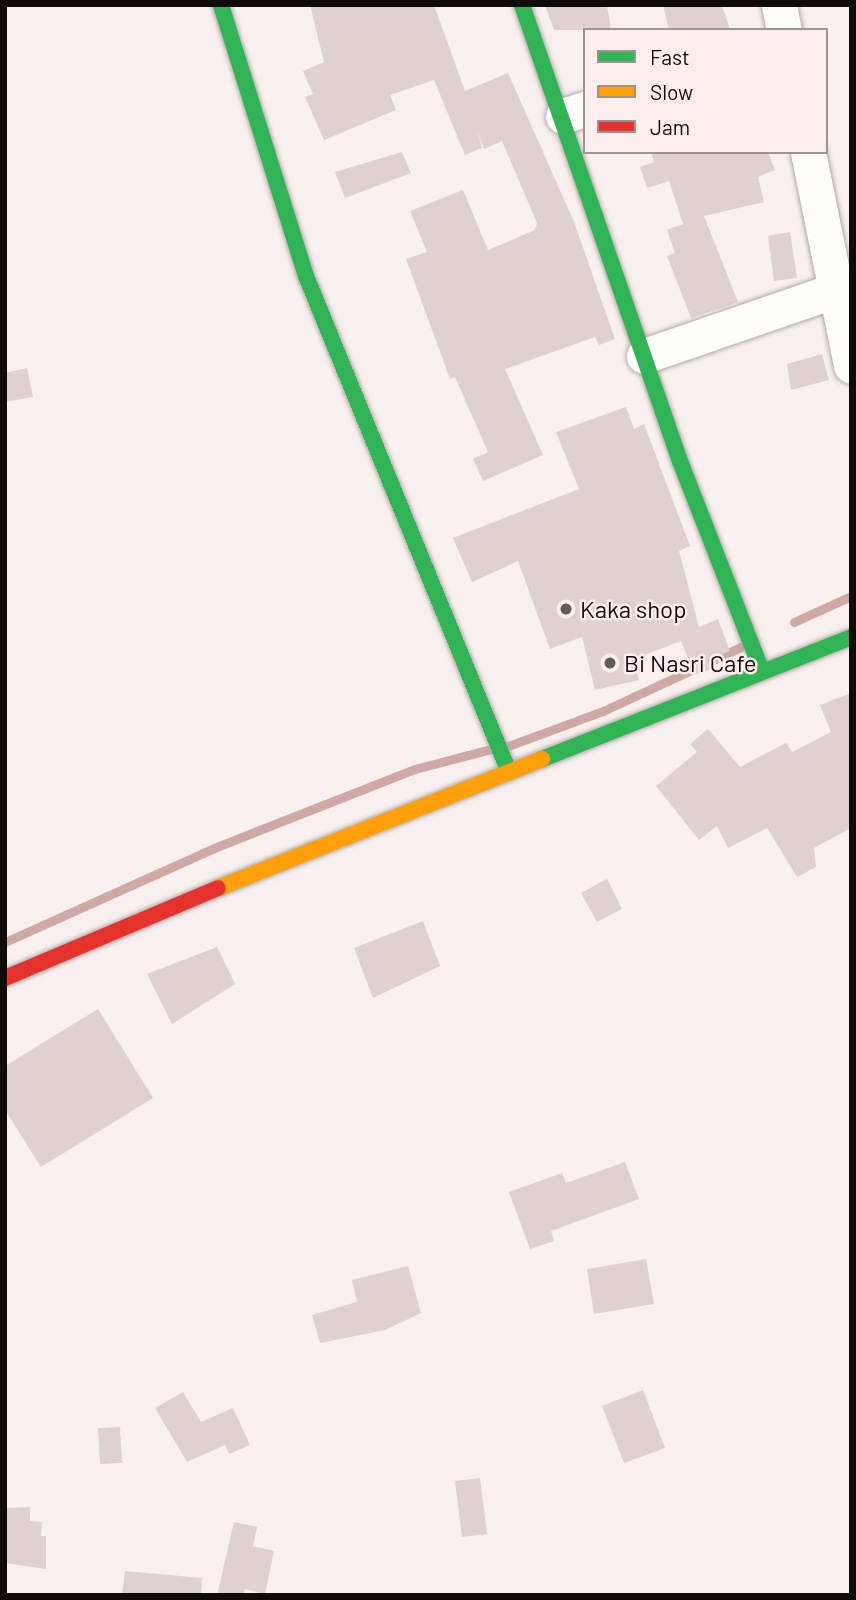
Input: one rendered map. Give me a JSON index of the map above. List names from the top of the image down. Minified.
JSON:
{"places":["Kaka shop","Bi Nasri Cafe"],"legend":["Fast","Slow","Jam"]}
